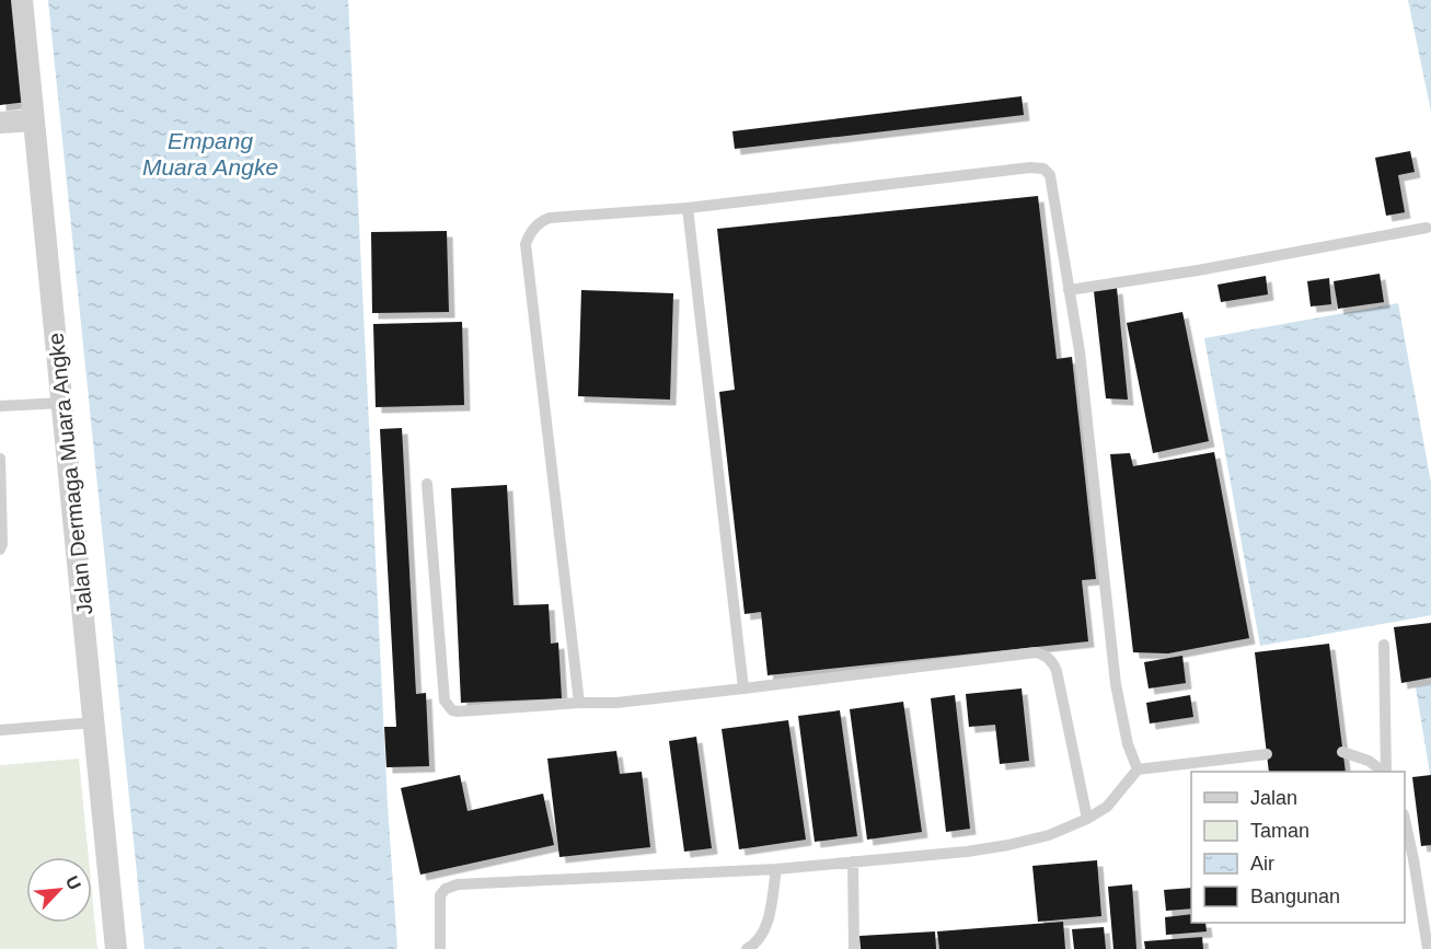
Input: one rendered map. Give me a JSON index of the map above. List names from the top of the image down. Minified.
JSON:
{"streets":{"street":["Jalan Dermaga Muara Angke"]},"water":["Empang Muara Angke"],"legend":["Jalan","Taman","Air","Bangunan"],"north":"top right"}
